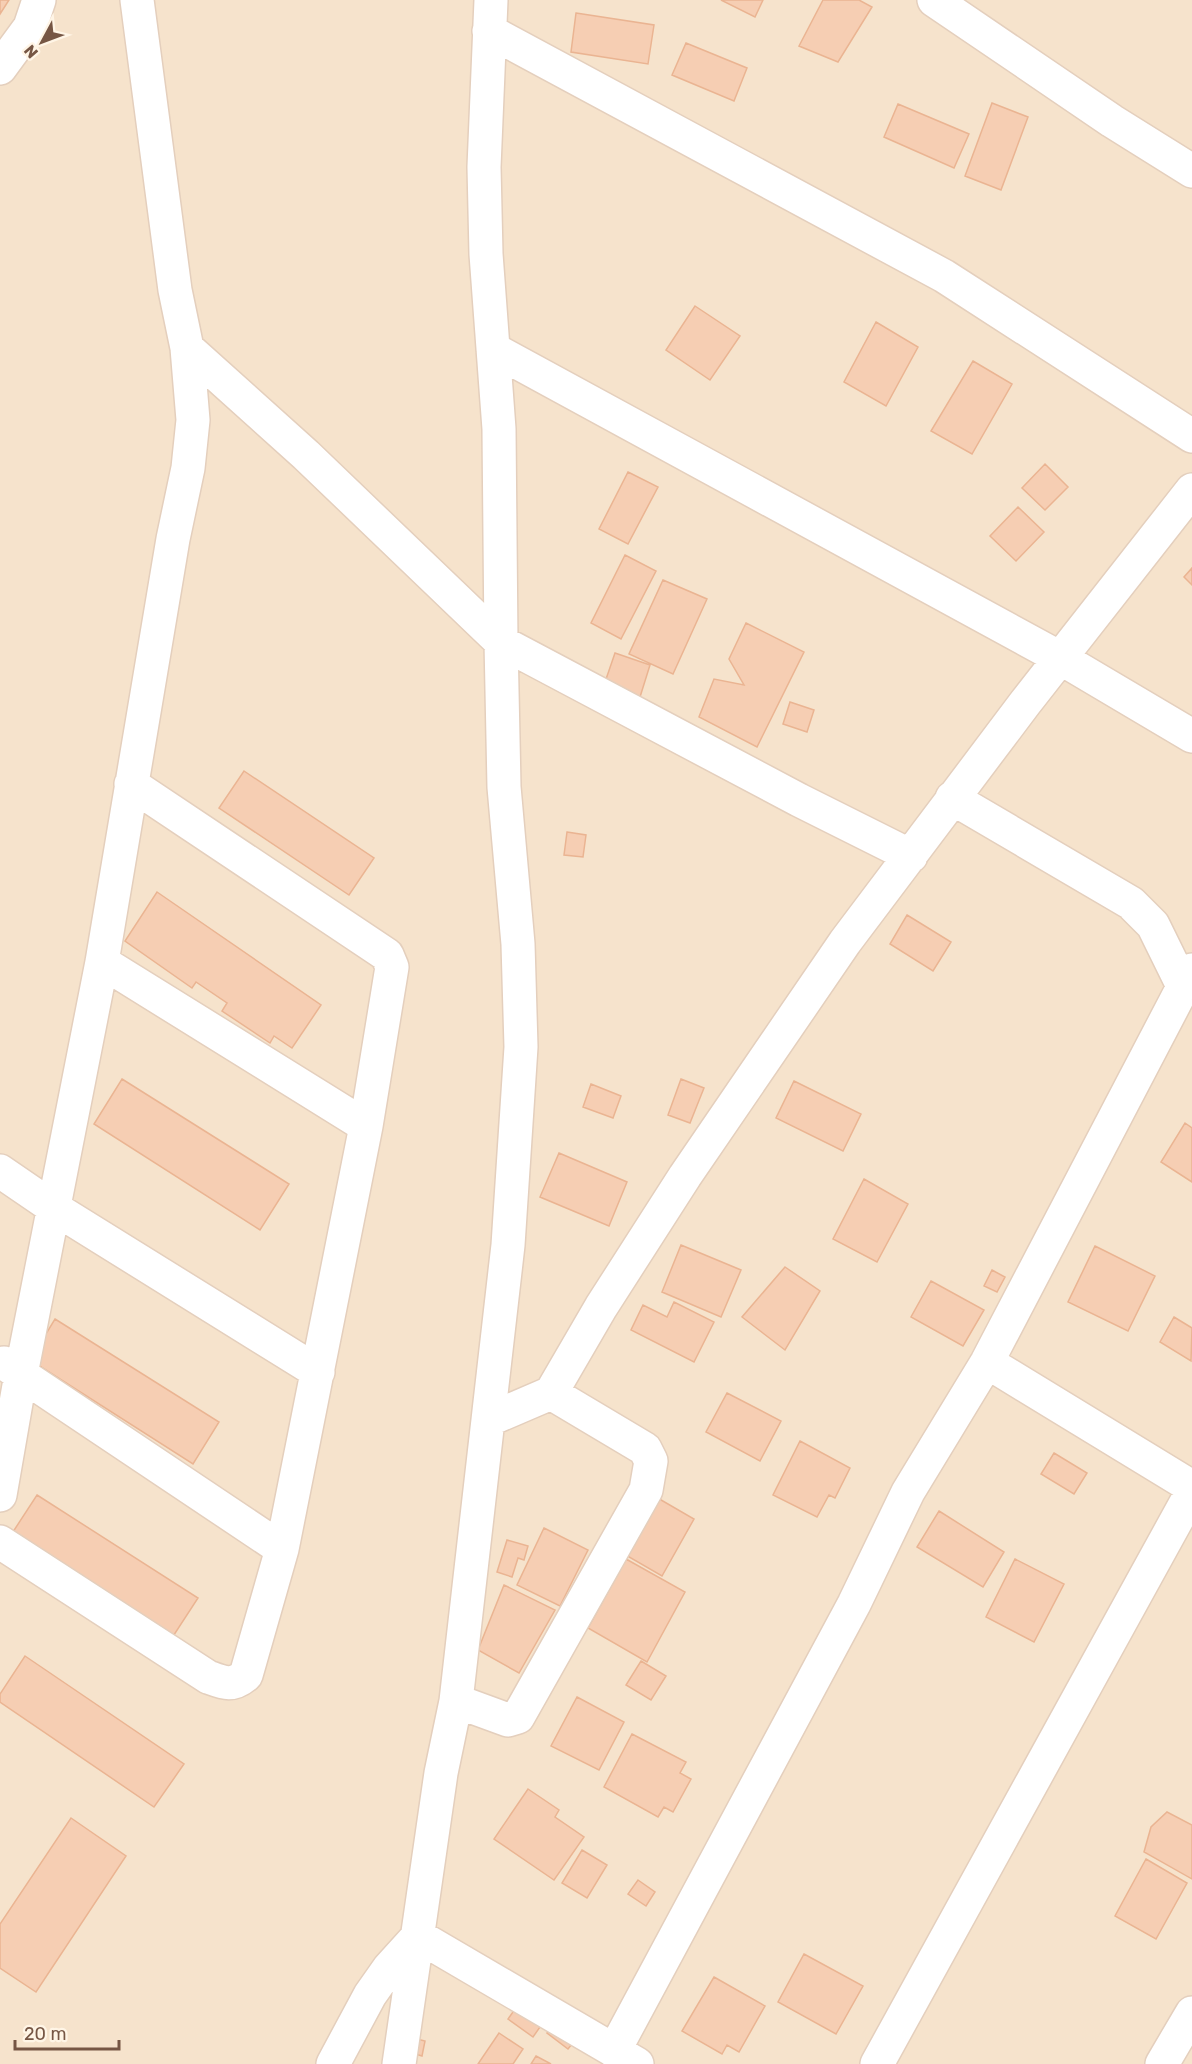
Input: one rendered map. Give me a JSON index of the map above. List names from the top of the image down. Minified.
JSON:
{"scale_bar":"20 m","north":"bottom left"}
